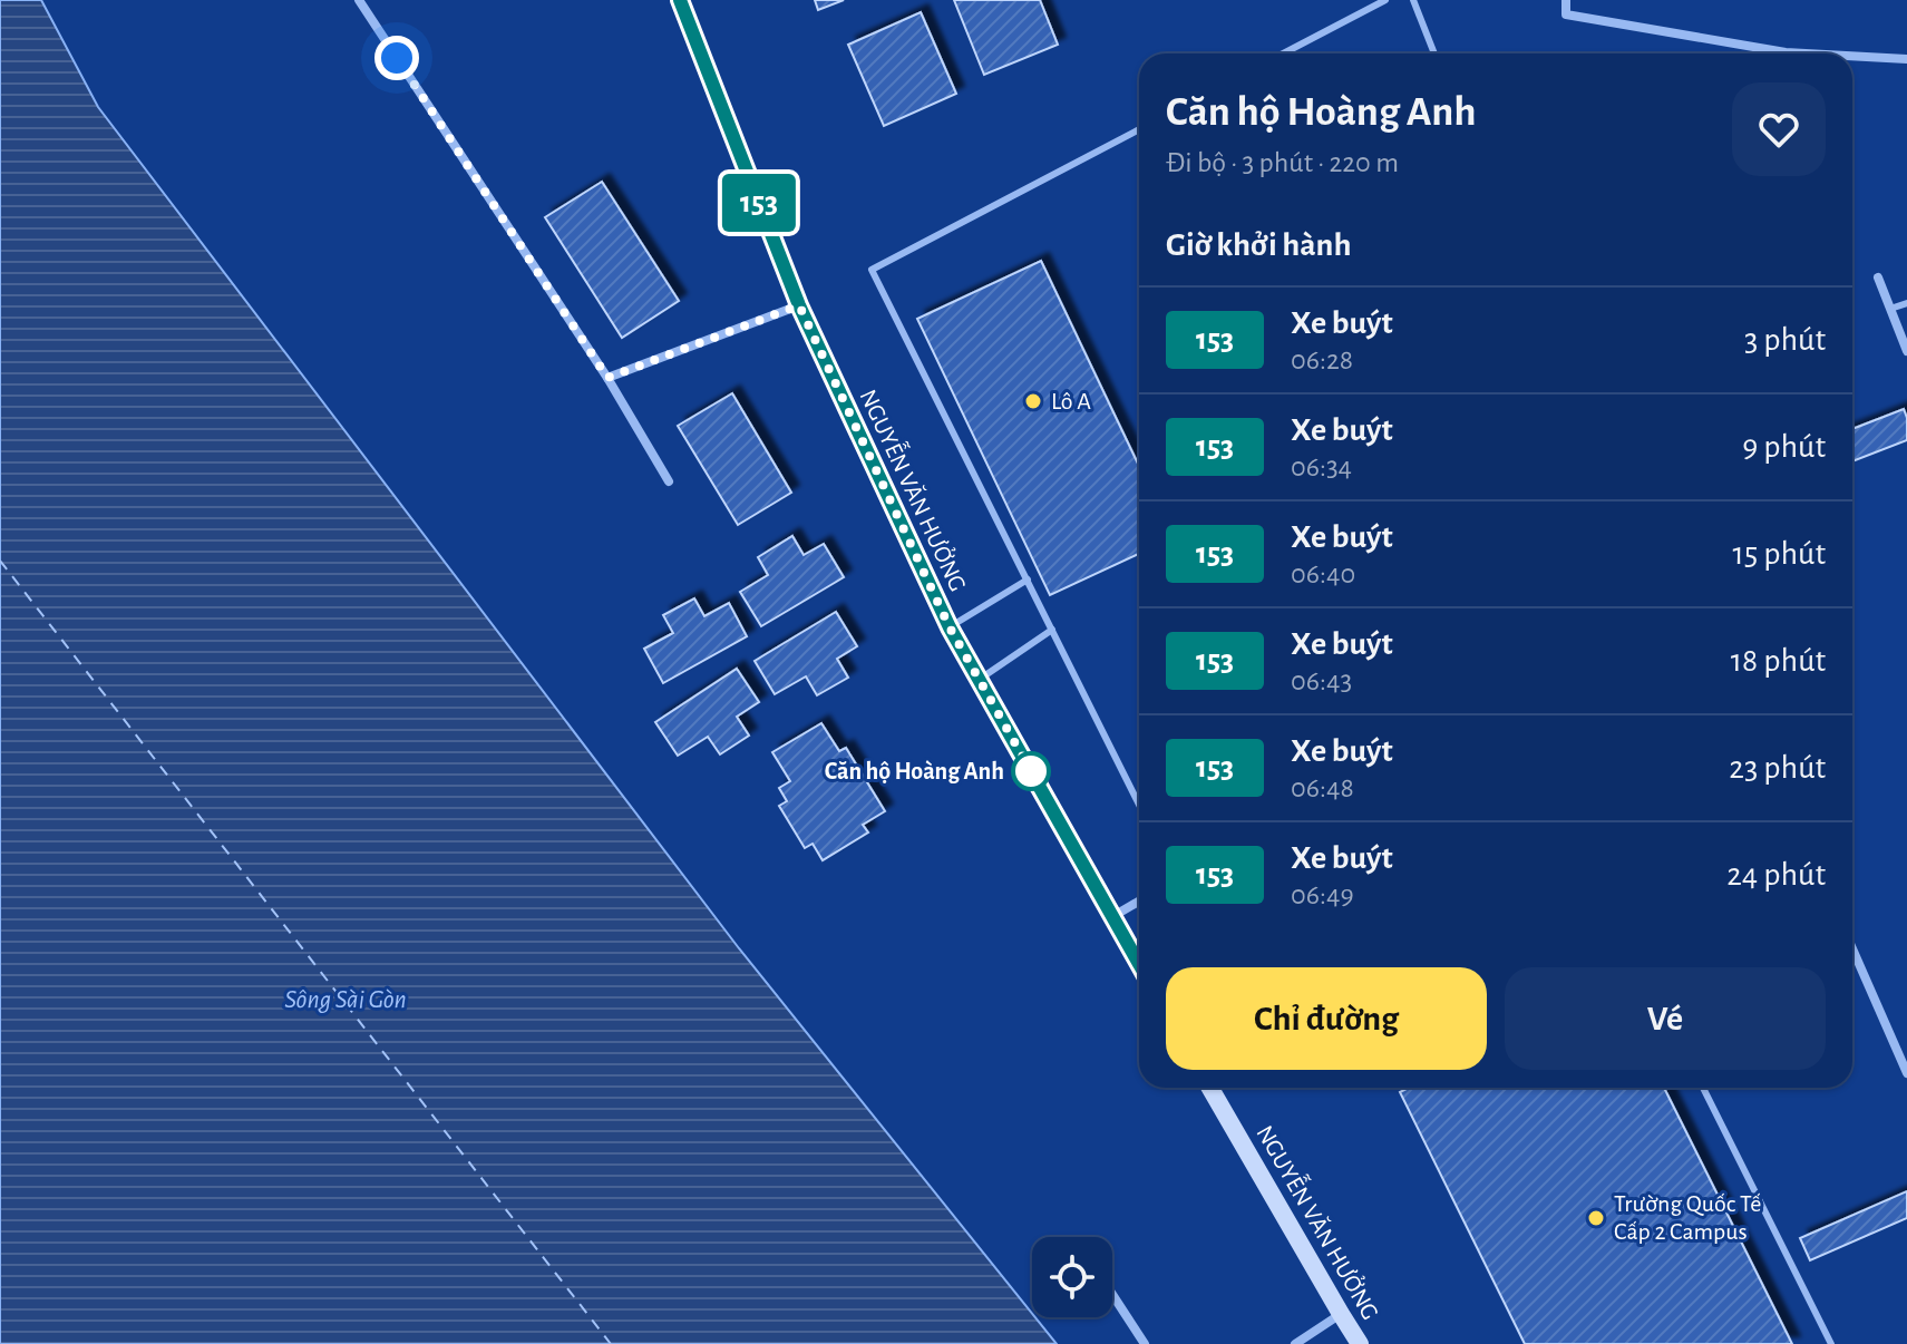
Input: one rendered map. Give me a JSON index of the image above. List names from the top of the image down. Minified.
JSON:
{"streets":{"main road":["NGUYỄN VĂN HƯỞNG"]},"water":["Sông Sài Gòn"],"places":["Lô A","Căn hộ Hoàng Anh","Trường Quốc Tế Cấp 2 Campus"],"lines":["bus line 153"],"page":{"on_map":"153","heading":[["Căn hộ Hoàng Anh","Đi bộ · 3 phút · 220 m"],"Giờ khởi hành"],"list":[{"mark":"153","name":"Xe buýt","note":"06:28","value":"3 phút"},{"mark":"153","name":"Xe buýt","note":"06:34","value":"9 phút"},{"mark":"153","name":"Xe buýt","note":"06:40","value":"15 phút"},{"mark":"153","name":"Xe buýt","note":"06:43","value":"18 phút"},{"mark":"153","name":"Xe buýt","note":"06:48","value":"23 phút"},{"mark":"153","name":"Xe buýt","note":"06:49","value":"24 phút"}],"buttons":["Chỉ đường","Vé"]}}
